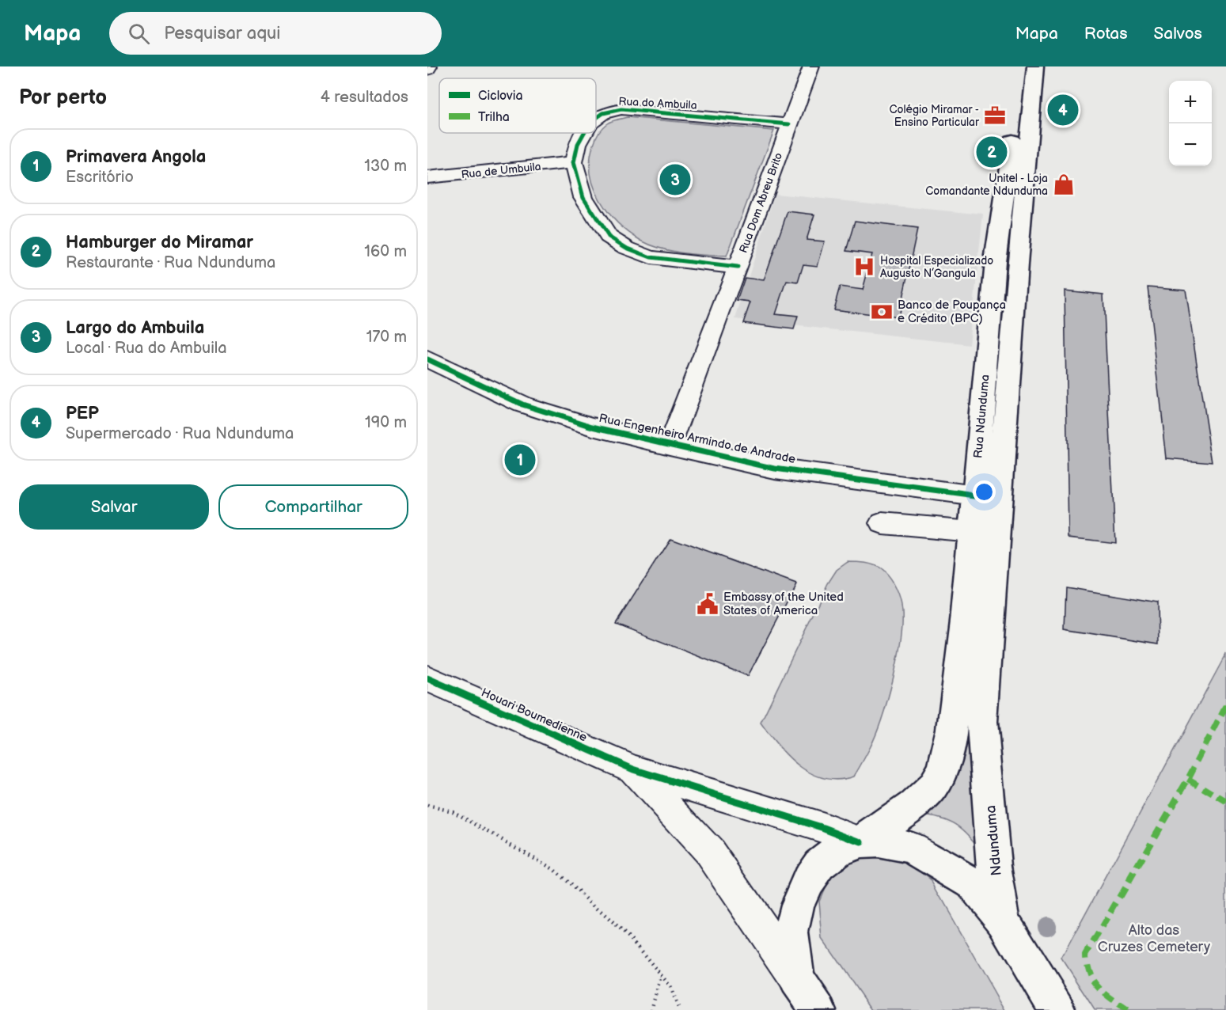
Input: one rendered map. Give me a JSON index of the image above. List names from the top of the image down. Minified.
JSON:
{"streets":{"main road":["Rua Ndunduma","Ndunduma"],"street":["Rua do Ambuila","Rua de Umbuila","Rua Dom Abreu Brito","Rua Engenheiro Armindo de Andrade","Houari Boumedienne"]},"crossings":[["Rua do Ambuila","Rua de Umbuila"],["Rua do Ambuila","Rua Dom Abreu Brito"],["Rua Dom Abreu Brito","Rua Engenheiro Armindo de Andrade"],["Rua Ndunduma","Rua Engenheiro Armindo de Andrade"],["Rua Ndunduma","Houari Boumedienne"],["Rua Ndunduma","Ndunduma"]],"parks":["Alto das Cruzes Cemetery"],"places":{"office":["Colégio Miramar - Ensino Particular"],"shop":["Unitel - Loja Comandante Ndunduma"],"hospital":["Hospital Especializado Augusto N’Gangula"],"bank":["Banco de Poupança e Crédito (BPC)"],"public building":["Embassy of the United States of America"]},"legend":["Ciclovia","Trilha"],"page":{"header":"Mapa","search":"Pesquisar aqui","nav":["Mapa","Rotas","Salvos"],"heading":["Por perto","4 resultados"],"map_buttons":["+","−"],"pins":["4","2","3","1"],"list":[{"mark":"1","name":"Primavera Angola","note":"Escritório","value":"130 m"},{"mark":"2","name":"Hamburger do Miramar","note":"Restaurante · Rua Ndunduma","value":"160 m"},{"mark":"3","name":"Largo do Ambuila","note":"Local · Rua do Ambuila","value":"170 m"},{"mark":"4","name":"PEP","note":"Supermercado · Rua Ndunduma","value":"190 m"}],"buttons":["Salvar","Compartilhar"]}}
